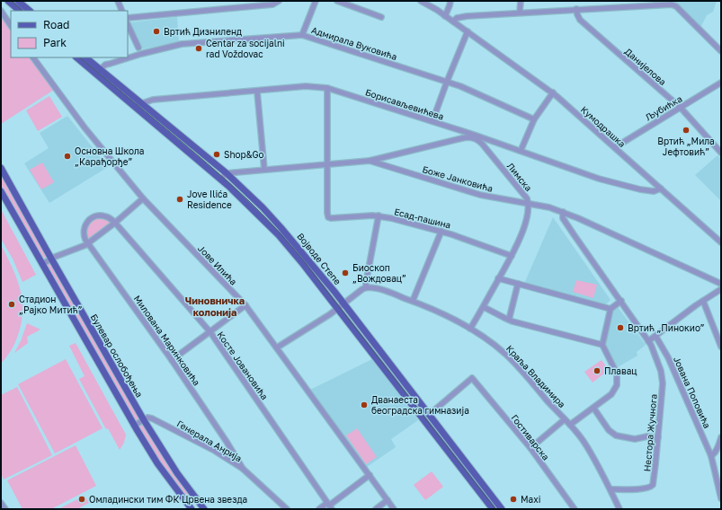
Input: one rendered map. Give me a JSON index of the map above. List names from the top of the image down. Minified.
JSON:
{"streets":{"main road":["Војводе Степе","Булевар ослобођења"],"street":["Адмирала Вуковића","Данијелова","Борисављевићева","Љубићка","Кумодрашка","Лимска","Боже Јанковића","Есад-пашина","Јове Илића","Милована Маринковића","Косте Јовановића","Краља Владимира","Јована Поповића","Нестора Жучнога","Гостиварска","Генерала Анрија"]},"crossings":[["Адмирала Вуковића","Војводе Степе"],["Данијелова","Љубићка"],["Борисављевићева","Кумодрашка"],["Борисављевићева","Војводе Степе"],["Љубићка","Кумодрашка"],["Лимска","Боже Јанковића"],["Лимска","Есад-пашина"],["Лимска","Краља Владимира"],["Боже Јанковића","Есад-пашина"],["Боже Јанковића","Војводе Степе"],["Војводе Степе","Гостиварска"],["Милована Маринковића","Генерала Анрија"],["Булевар ослобођења","Генерала Анрија"],["Краља Владимира","Нестора Жучнога"]],"districts":["Чиновничка колонија"],"places":["Вртић Дизниленд","Centar za socijalni rad Voždovac","Вртић „Мила Јефтовић”","Shop&Go","Основна Школа „Карађорђе”","Jove Ilića Residence","Биоскоп „Вождовац”","Стадион „Рајко Митић”","Вртић „Пинокио”","Плавац","Дванаеста београдска гимназија","Омладински тим ФК Црвена звезда","Maxi"],"legend":["Road","Park"]}
